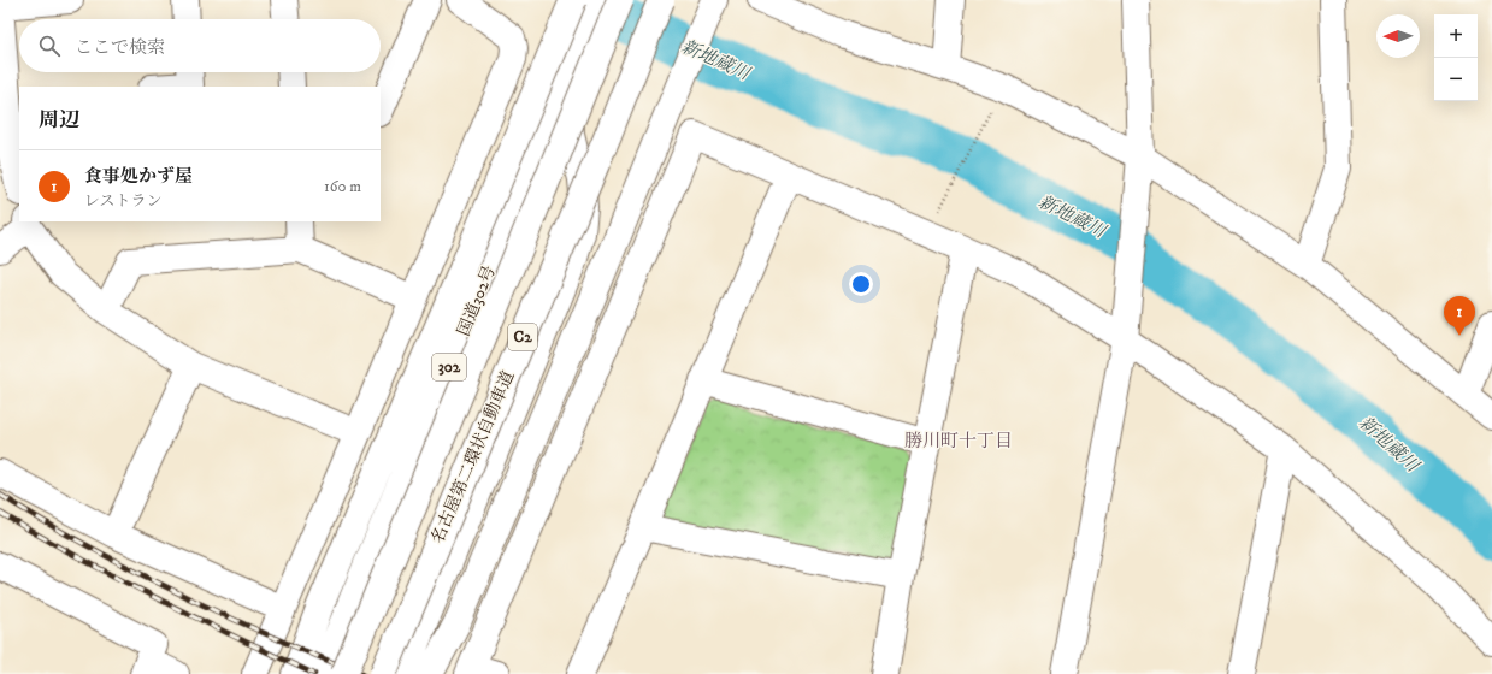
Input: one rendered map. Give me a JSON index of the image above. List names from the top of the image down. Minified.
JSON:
{"streets":{"main road":["国道302号","C2","302","名古屋第二環状自動車道"]},"districts":["勝川町十丁目"],"water":["新地蔵川"],"north":"left","page":{"map_buttons":["+","−"],"search":"ここで検索","heading":"周辺","list":[{"mark":"1","name":"食事処かず屋","note":"レストラン","value":"160 m"}],"pins":"1"}}
